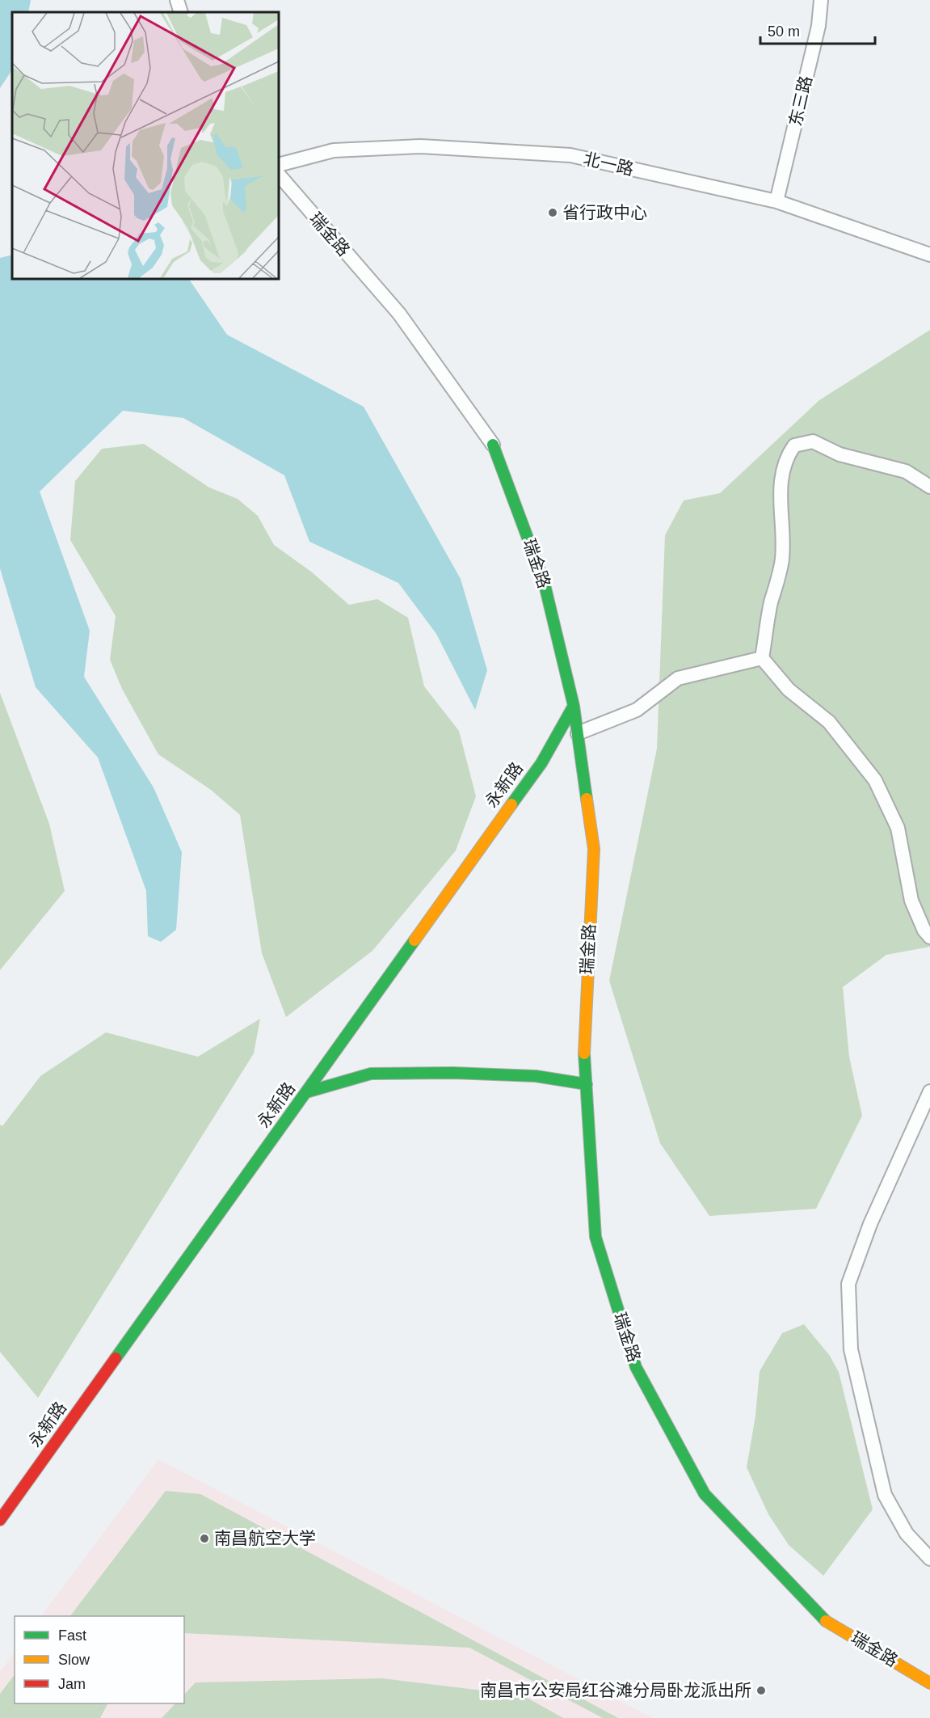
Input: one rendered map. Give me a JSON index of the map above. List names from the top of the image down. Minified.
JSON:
{"streets":{"street":["东三路","北一路","瑞金路","永新路"]},"crossings":[["东三路","北一路"],["瑞金路","永新路"]],"places":["省行政中心","南昌航空大学","南昌市公安局红谷滩分局卧龙派出所"],"legend":["Fast","Slow","Jam"],"scale_bar":"50 m"}
